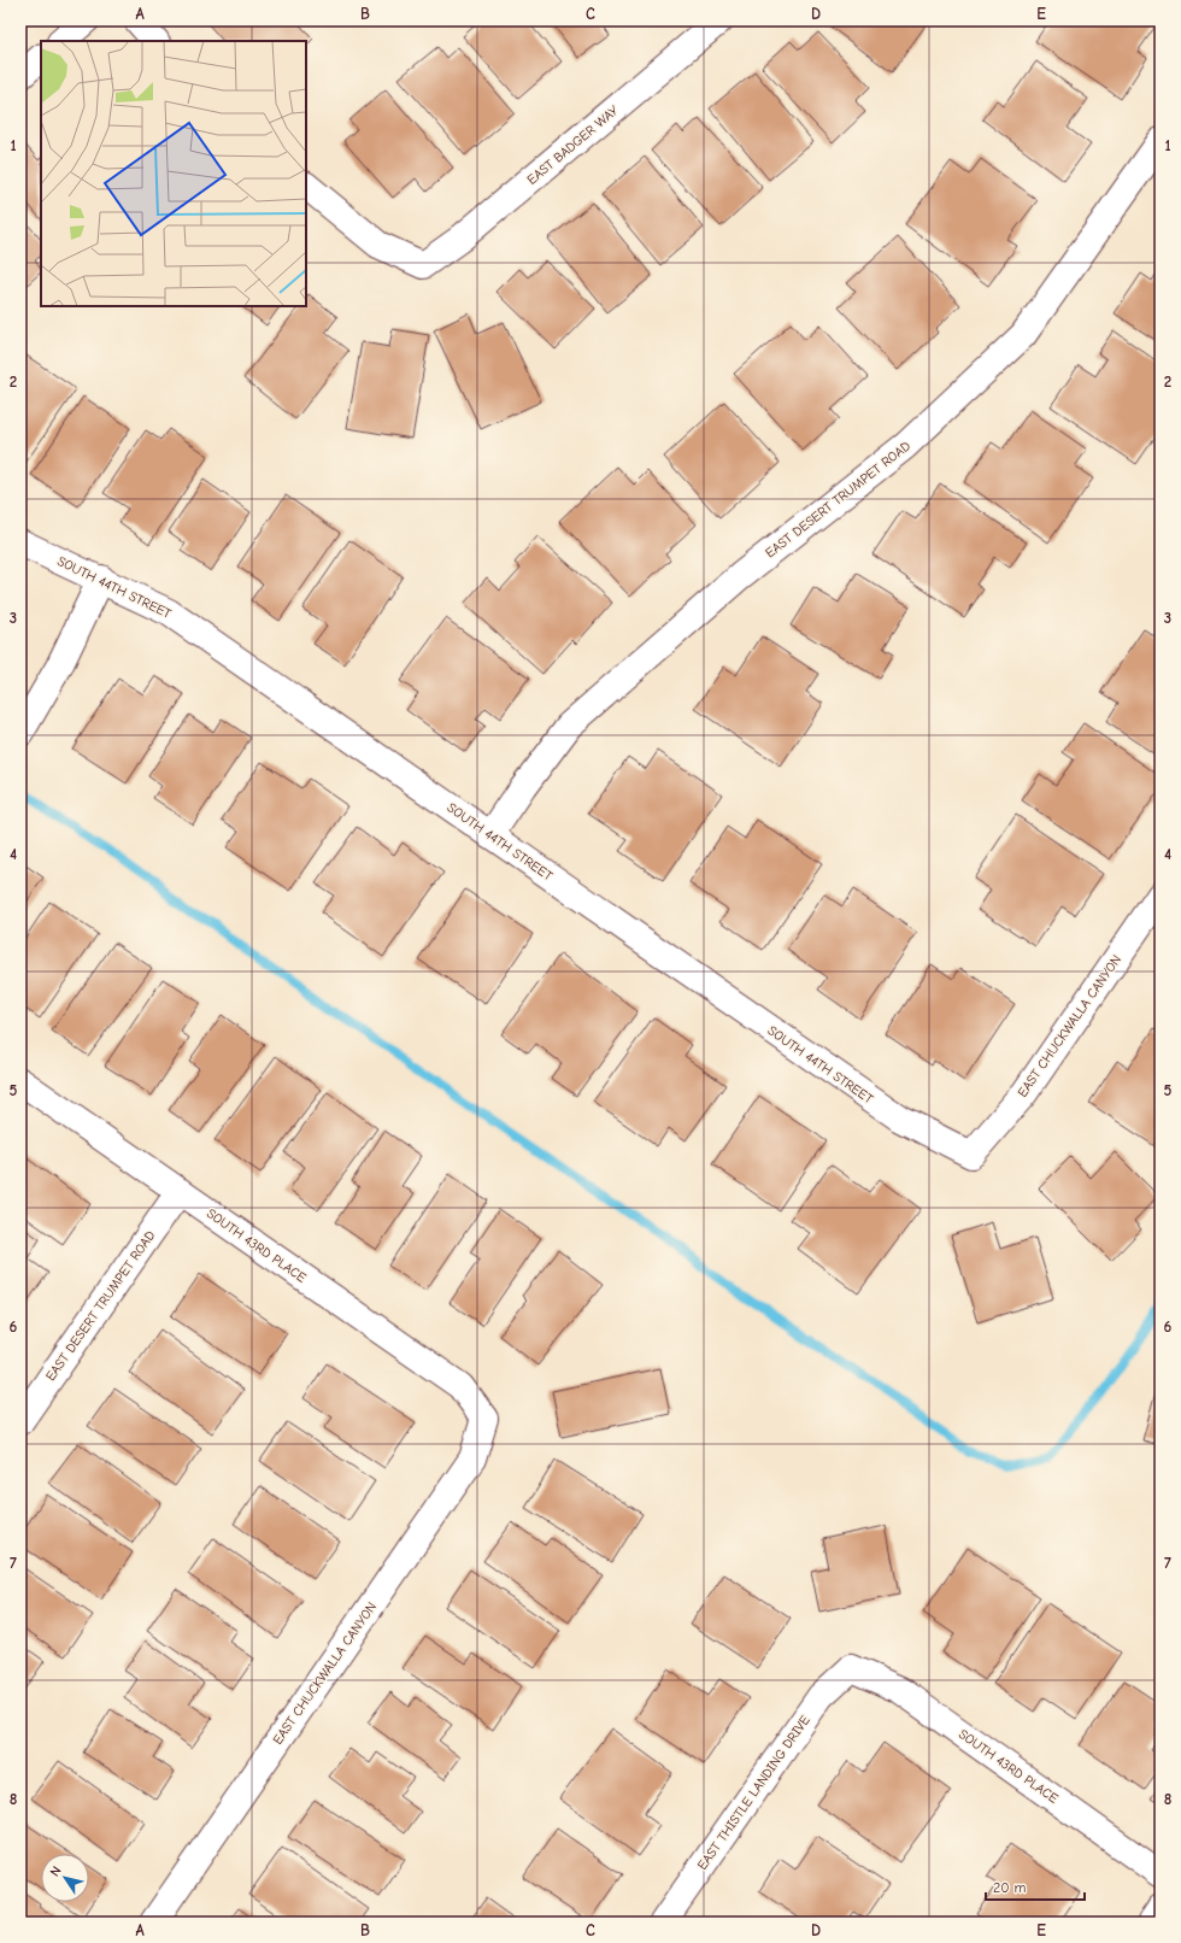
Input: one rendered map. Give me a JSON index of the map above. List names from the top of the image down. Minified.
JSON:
{"streets":{"street":["EAST BADGER WAY","EAST DESERT TRUMPET ROAD","SOUTH 44TH STREET","EAST CHUCKWALLA CANYON","SOUTH 43RD PLACE","EAST THISTLE LANDING DRIVE"]},"crossings":[["EAST DESERT TRUMPET ROAD","SOUTH 44TH STREET"],["EAST DESERT TRUMPET ROAD","SOUTH 43RD PLACE"],["SOUTH 44TH STREET","EAST CHUCKWALLA CANYON"],["EAST CHUCKWALLA CANYON","SOUTH 43RD PLACE"],["SOUTH 43RD PLACE","EAST THISTLE LANDING DRIVE"]],"scale_bar":"20 m","north":"top left","grid":{"columns":["A","B","C","D","E"],"rows":["1","2","3","4","5","6","7","8"]}}
